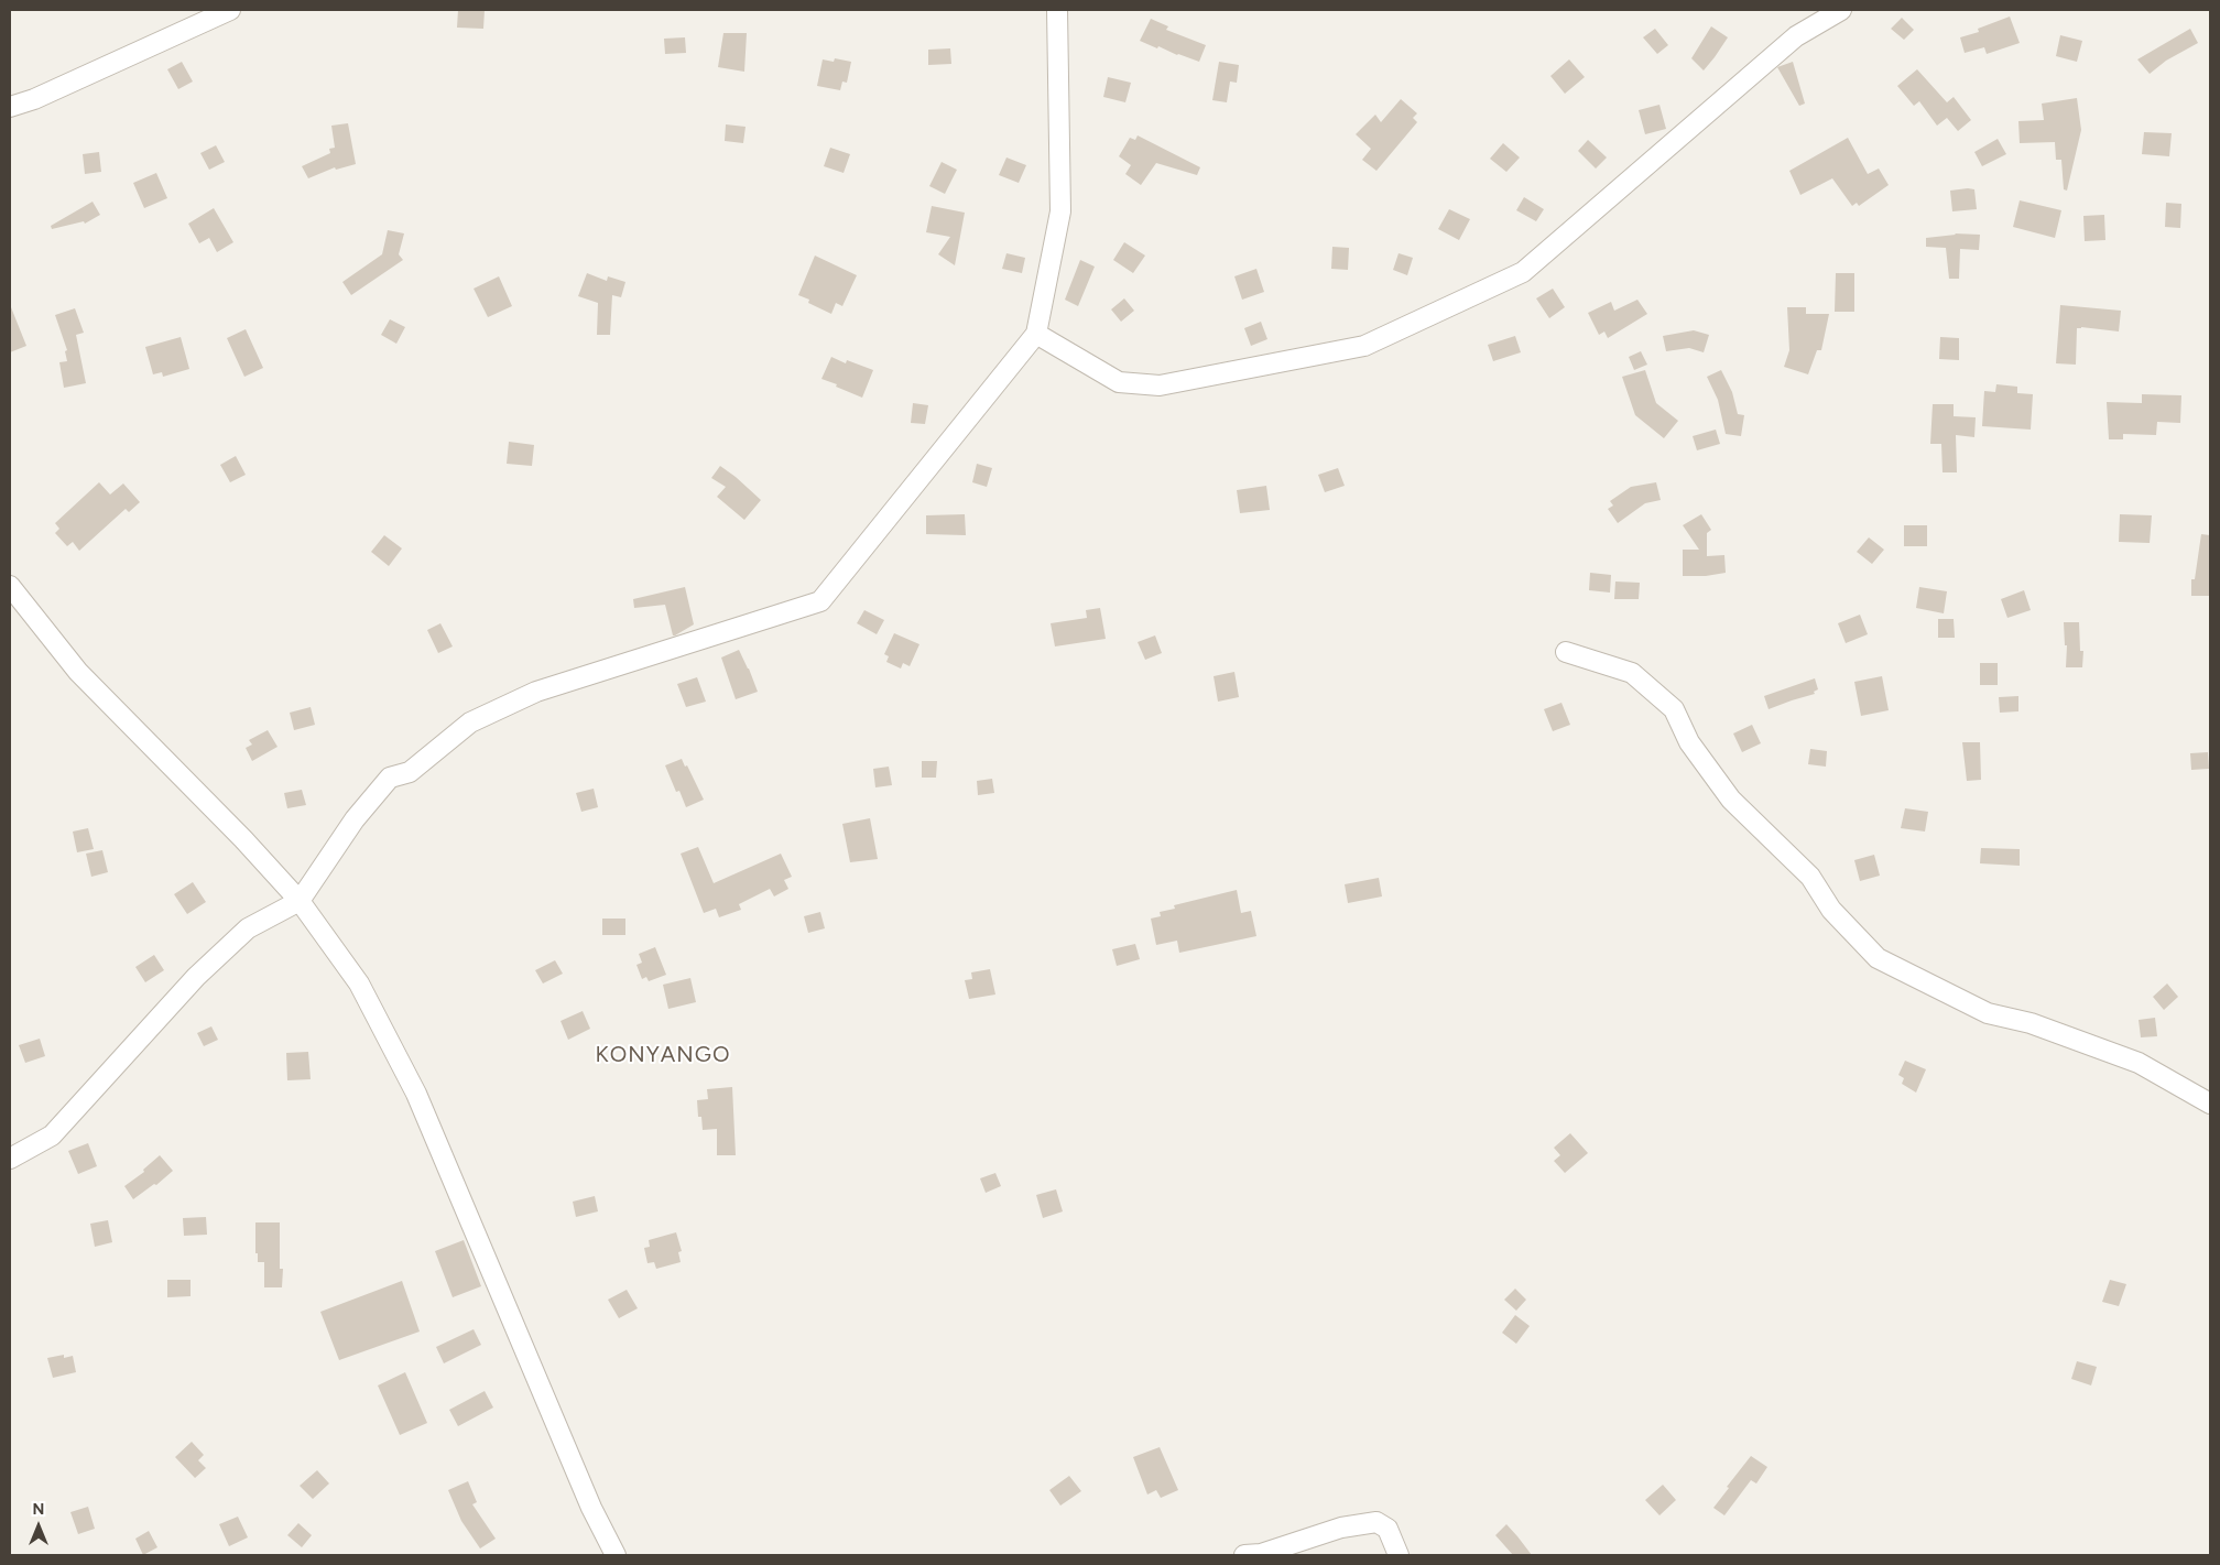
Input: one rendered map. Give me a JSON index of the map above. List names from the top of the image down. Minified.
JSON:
{"districts":["KONYANGO"],"north":"top"}
